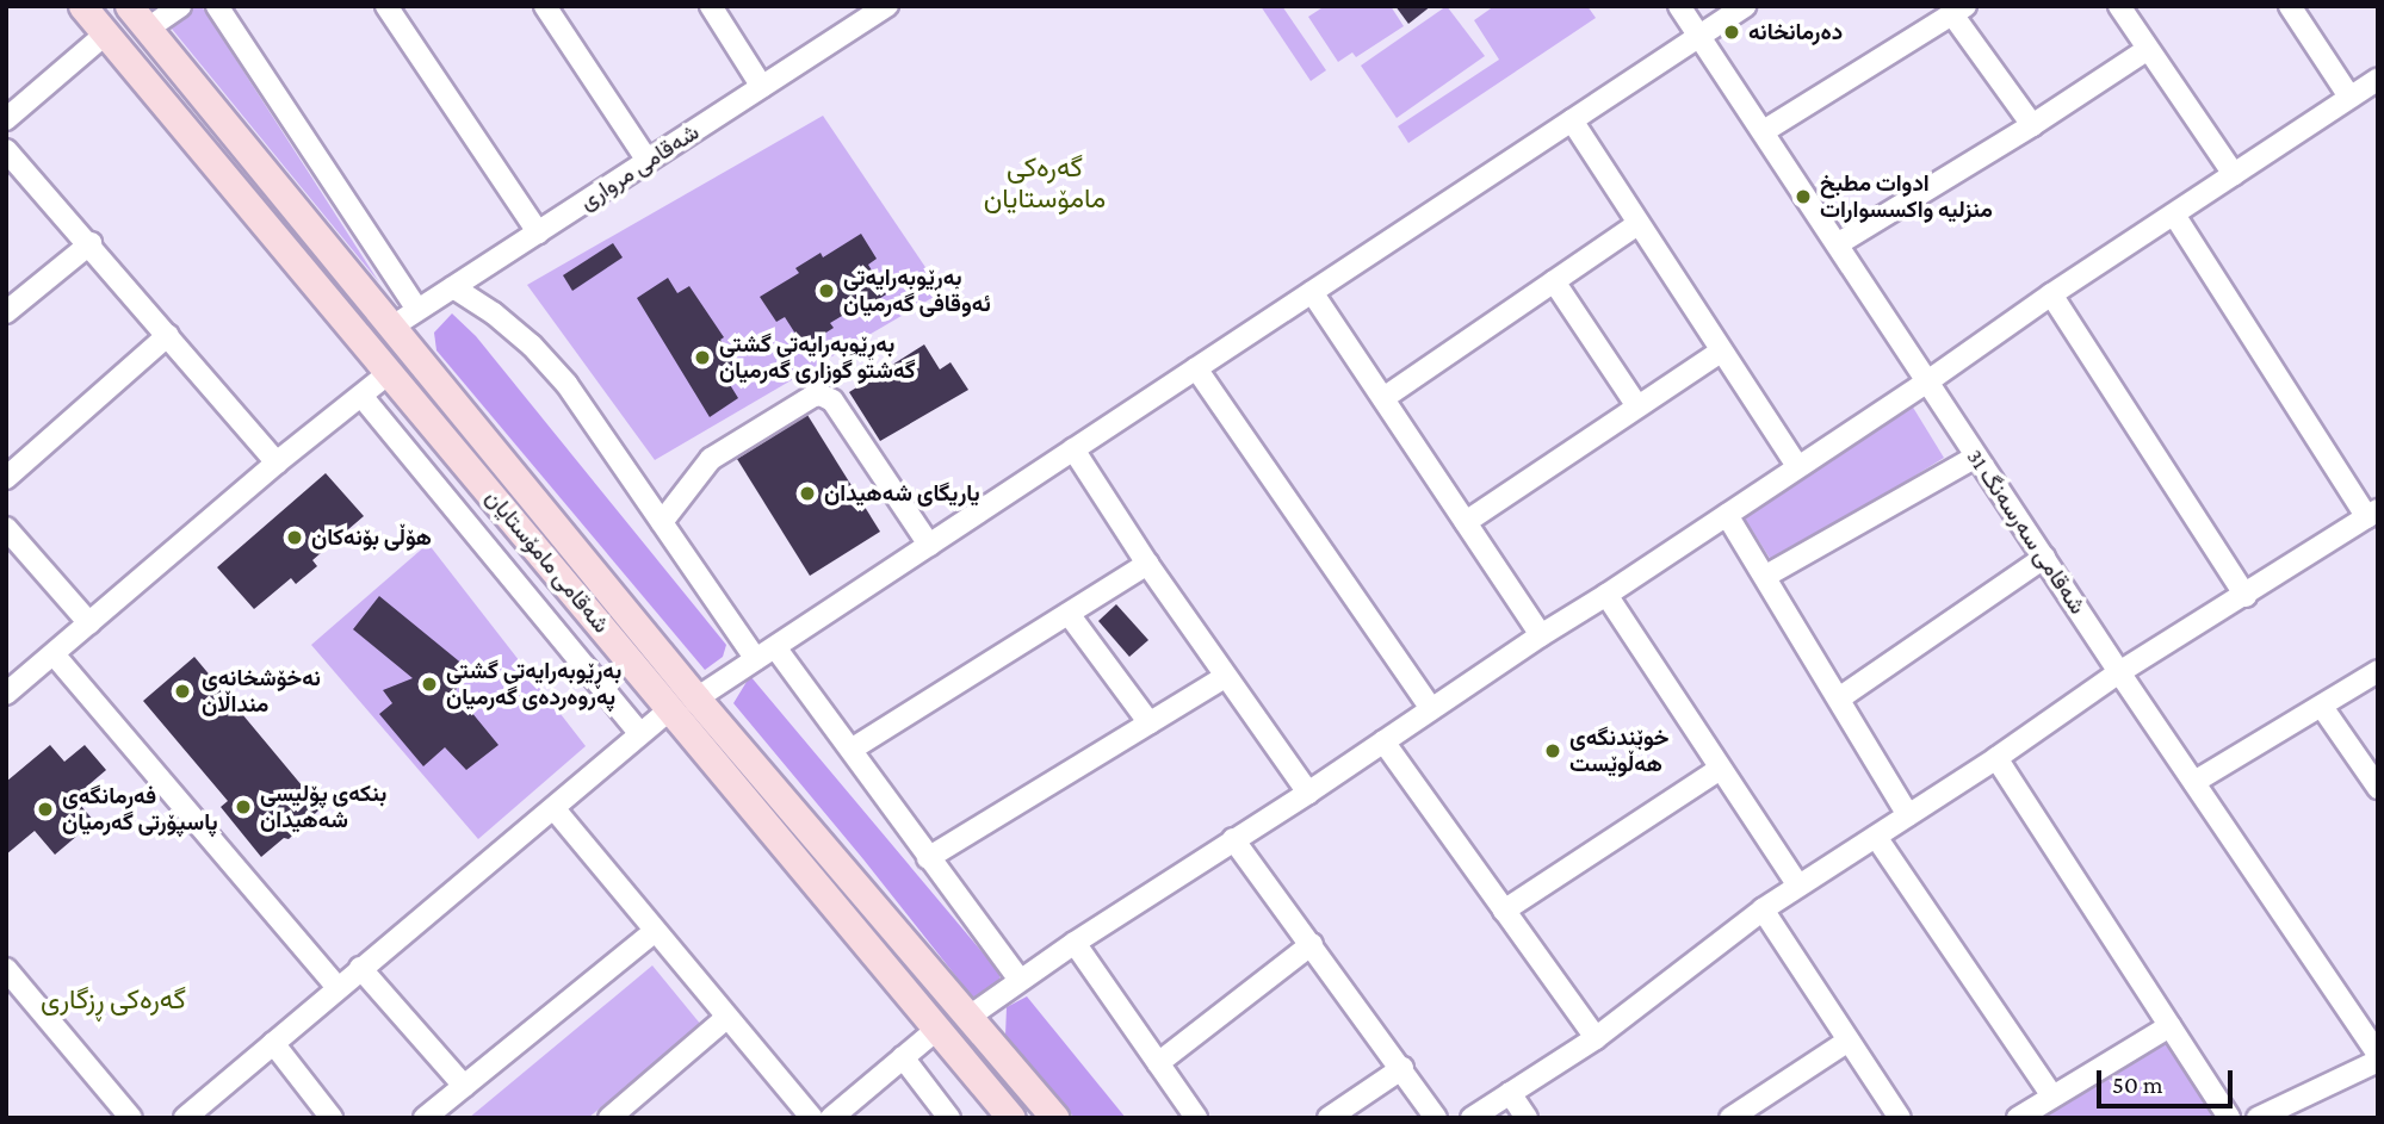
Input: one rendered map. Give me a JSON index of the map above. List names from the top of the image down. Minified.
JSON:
{"streets":{"main road":["شەقامی مامۆستایان"],"street":["شەقامی مرواری","شەقامی سەرسەنگ 31"]},"crossings":[["شەقامی مرواری","شەقامی مامۆستایان"]],"districts":["گەرەکی مامۆستایان","گەرەکی ڕزگاری"],"places":["دەرمانخانە","ادوات مطبخ منزليه واكسسوارات","بەڕێوبەرایەتی ئەوقافی گەرمیان","بەڕێوبەرایەتی گشتی گەشتو گوزاری گەرمیان","یاریگای شەهیدان","هۆڵی بۆنەکان","بەڕێوبەرایەتی گشتی پەروەردەی گەرمیان","نەخۆشخانەی منداڵان","خوێندنگەی هەڵوێست","بنکەی پۆلیسی شەهیدان","فەرمانگەی پاسپۆرتی گەرمیان"],"scale_bar":"50 m"}
